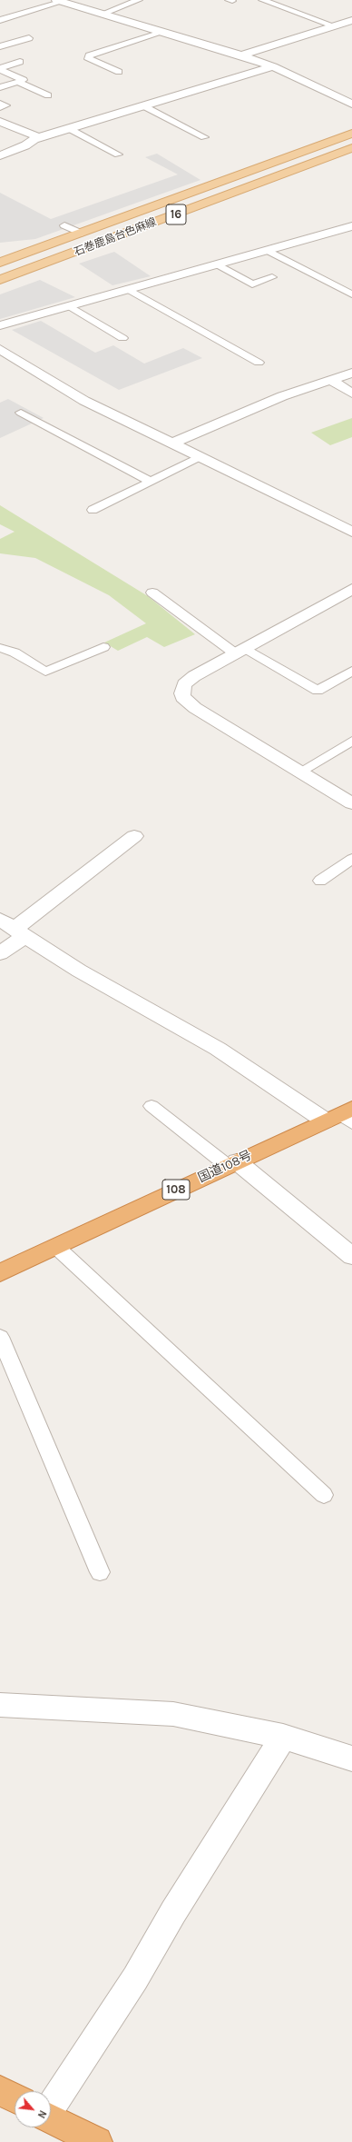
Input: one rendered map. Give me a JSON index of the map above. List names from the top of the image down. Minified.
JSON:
{"streets":{"highway":["国道108号","108"],"main road":["16","石巻鹿島台色麻線"]},"north":"bottom right"}
